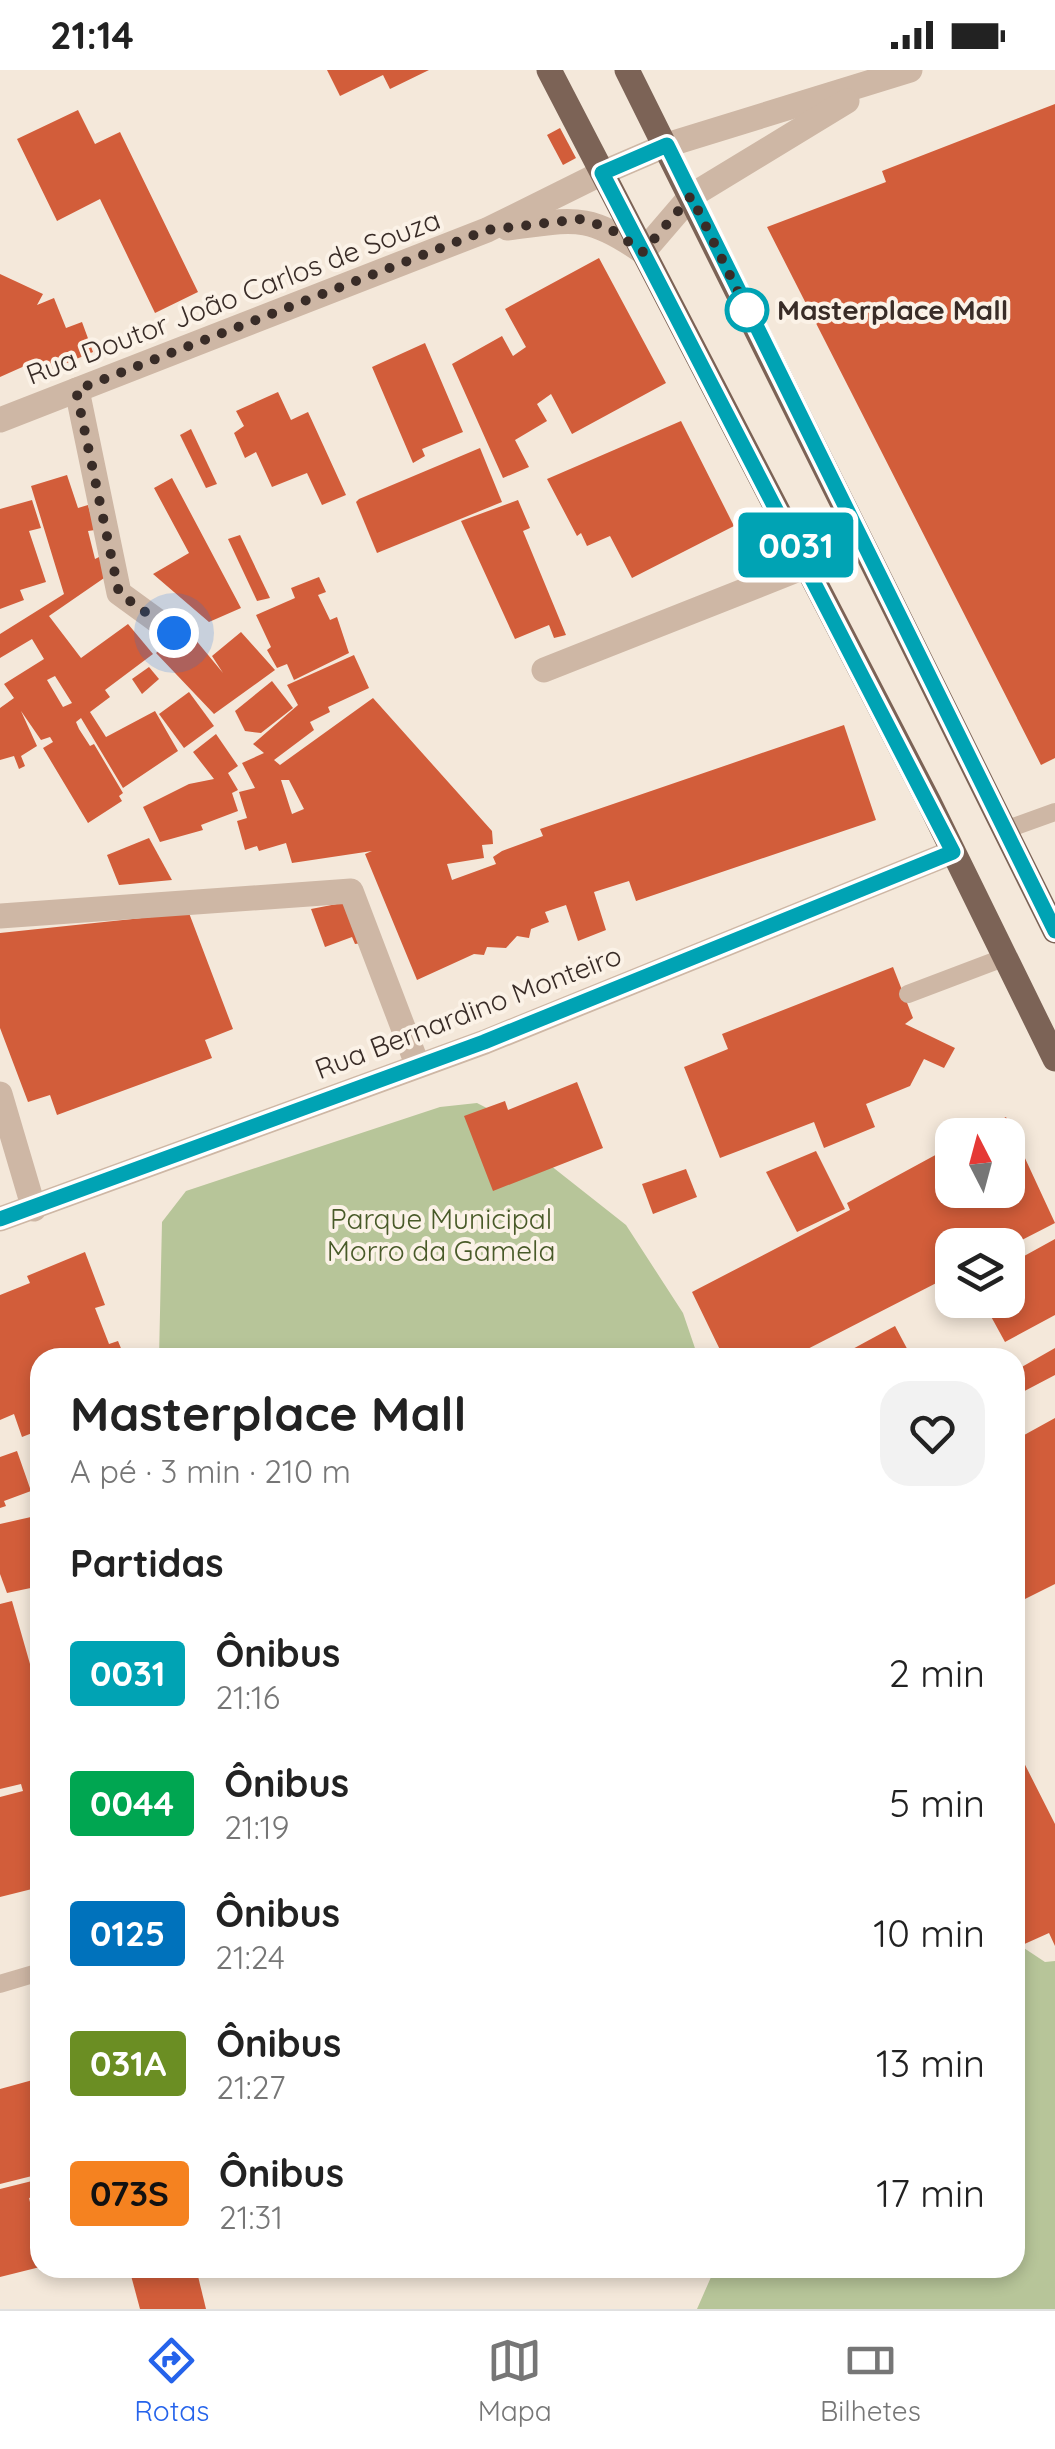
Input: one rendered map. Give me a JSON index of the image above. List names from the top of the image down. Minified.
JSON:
{"streets":{"street":["Rua Doutor João Carlos de Souza","Rua Bernardino Monteiro"]},"parks":["Parque Municipal Morro da Gamela"],"places":["Masterplace Mall"],"lines":["bus line 0031"],"north":"top","page":{"status":"21:14","on_map":"0031","heading":[["Masterplace Mall","A pé · 3 min · 210 m"],"Partidas"],"list":[{"mark":"0031","name":"Ônibus","note":"21:16","value":"2 min"},{"mark":"0044","name":"Ônibus","note":"21:19","value":"5 min"},{"mark":"0125","name":"Ônibus","note":"21:24","value":"10 min"},{"mark":"031A","name":"Ônibus","note":"21:27","value":"13 min"},{"mark":"073S","name":"Ônibus","note":"21:31","value":"17 min"}],"tabs":["Rotas","Mapa","Bilhetes"]}}
